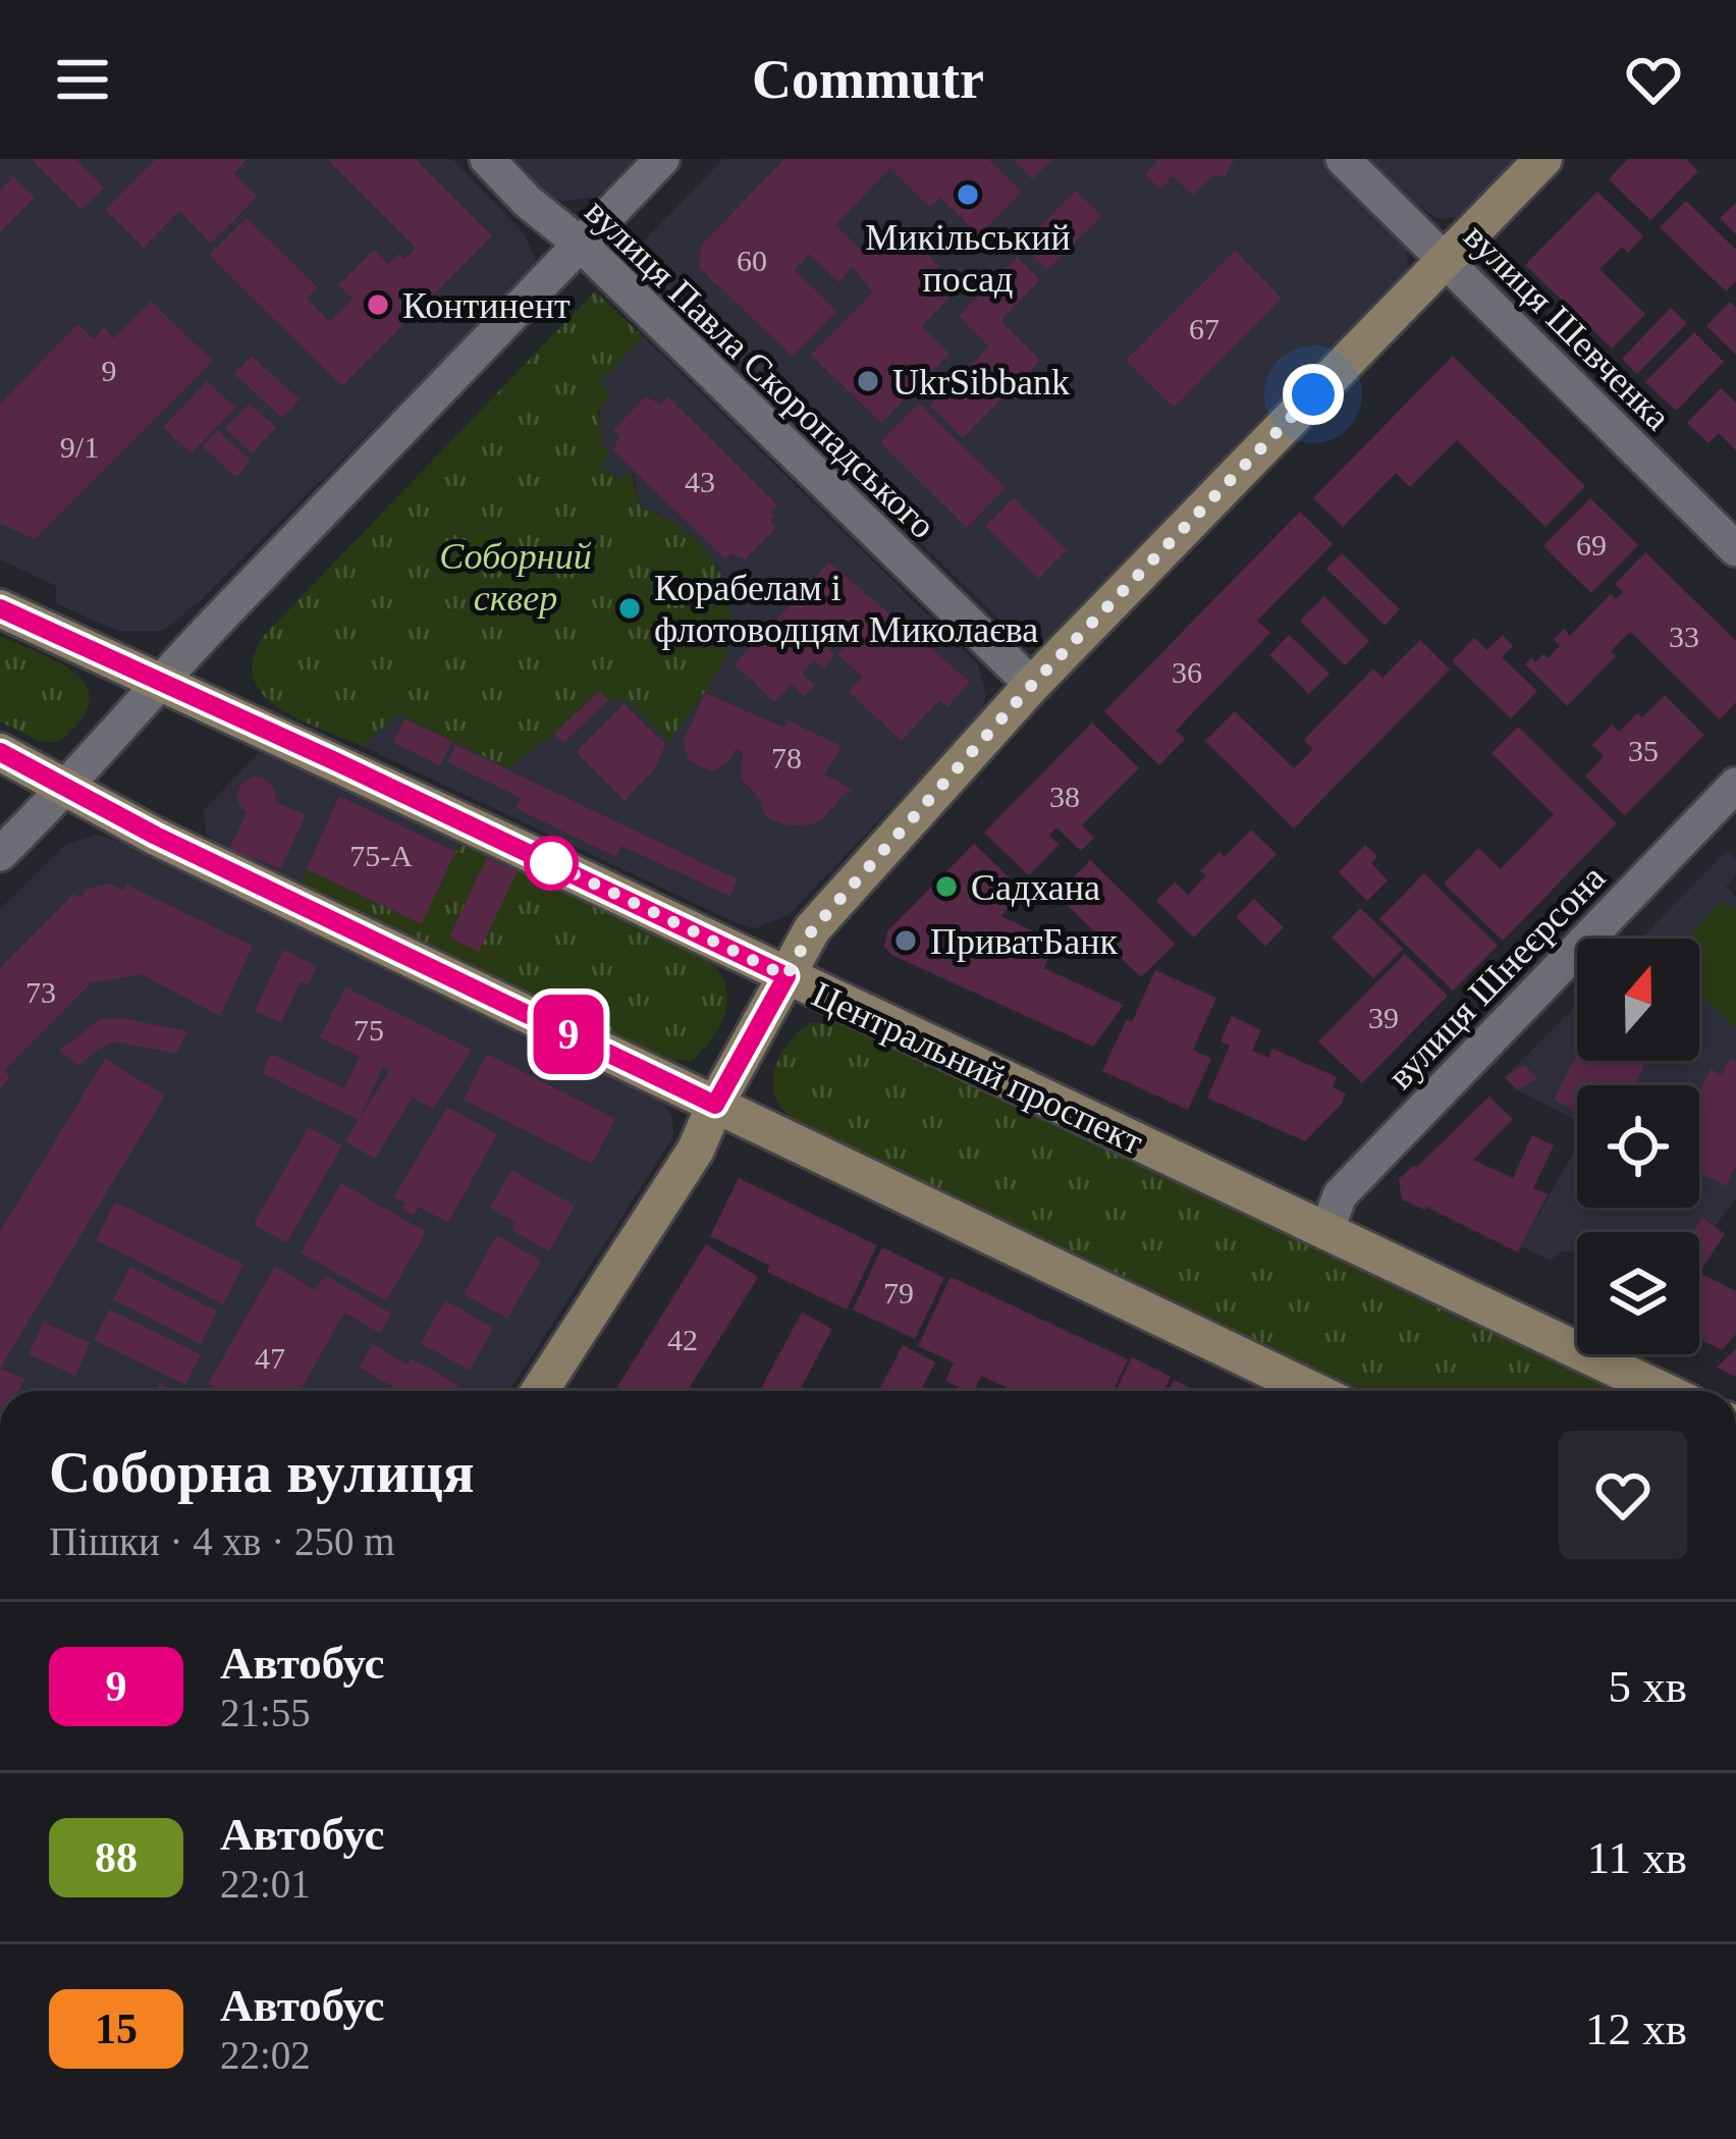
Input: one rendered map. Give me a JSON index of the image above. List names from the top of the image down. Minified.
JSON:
{"streets":{"main road":["Центральний проспект"],"street":["вулиця Шевченка","вулиця Павла Скоропадського","вулиця Шнеєрсона"]},"crossings":[["вулиця Шнеєрсона","Центральний проспект"]],"parks":["Соборний сквер"],"places":["Микільський посад","Континент","UkrSibbank","Корабелам і флотоводцям Миколаєва","Садхана","ПриватБанк"],"lines":["bus line 9"],"house_numbers":["60","67","9","9/1","43","69","33","36","35","78","38","75-А","73","39","75","79","42","47"],"north":"top","page":{"header":"Commutr","on_map":"9","heading":["Соборна вулиця","Пішки · 4 хв · 250 m"],"list":[{"mark":"9","name":"Автобус","note":"21:55","value":"5 хв"},{"mark":"88","name":"Автобус","note":"22:01","value":"11 хв"},{"mark":"15","name":"Автобус","note":"22:02","value":"12 хв"}]}}
